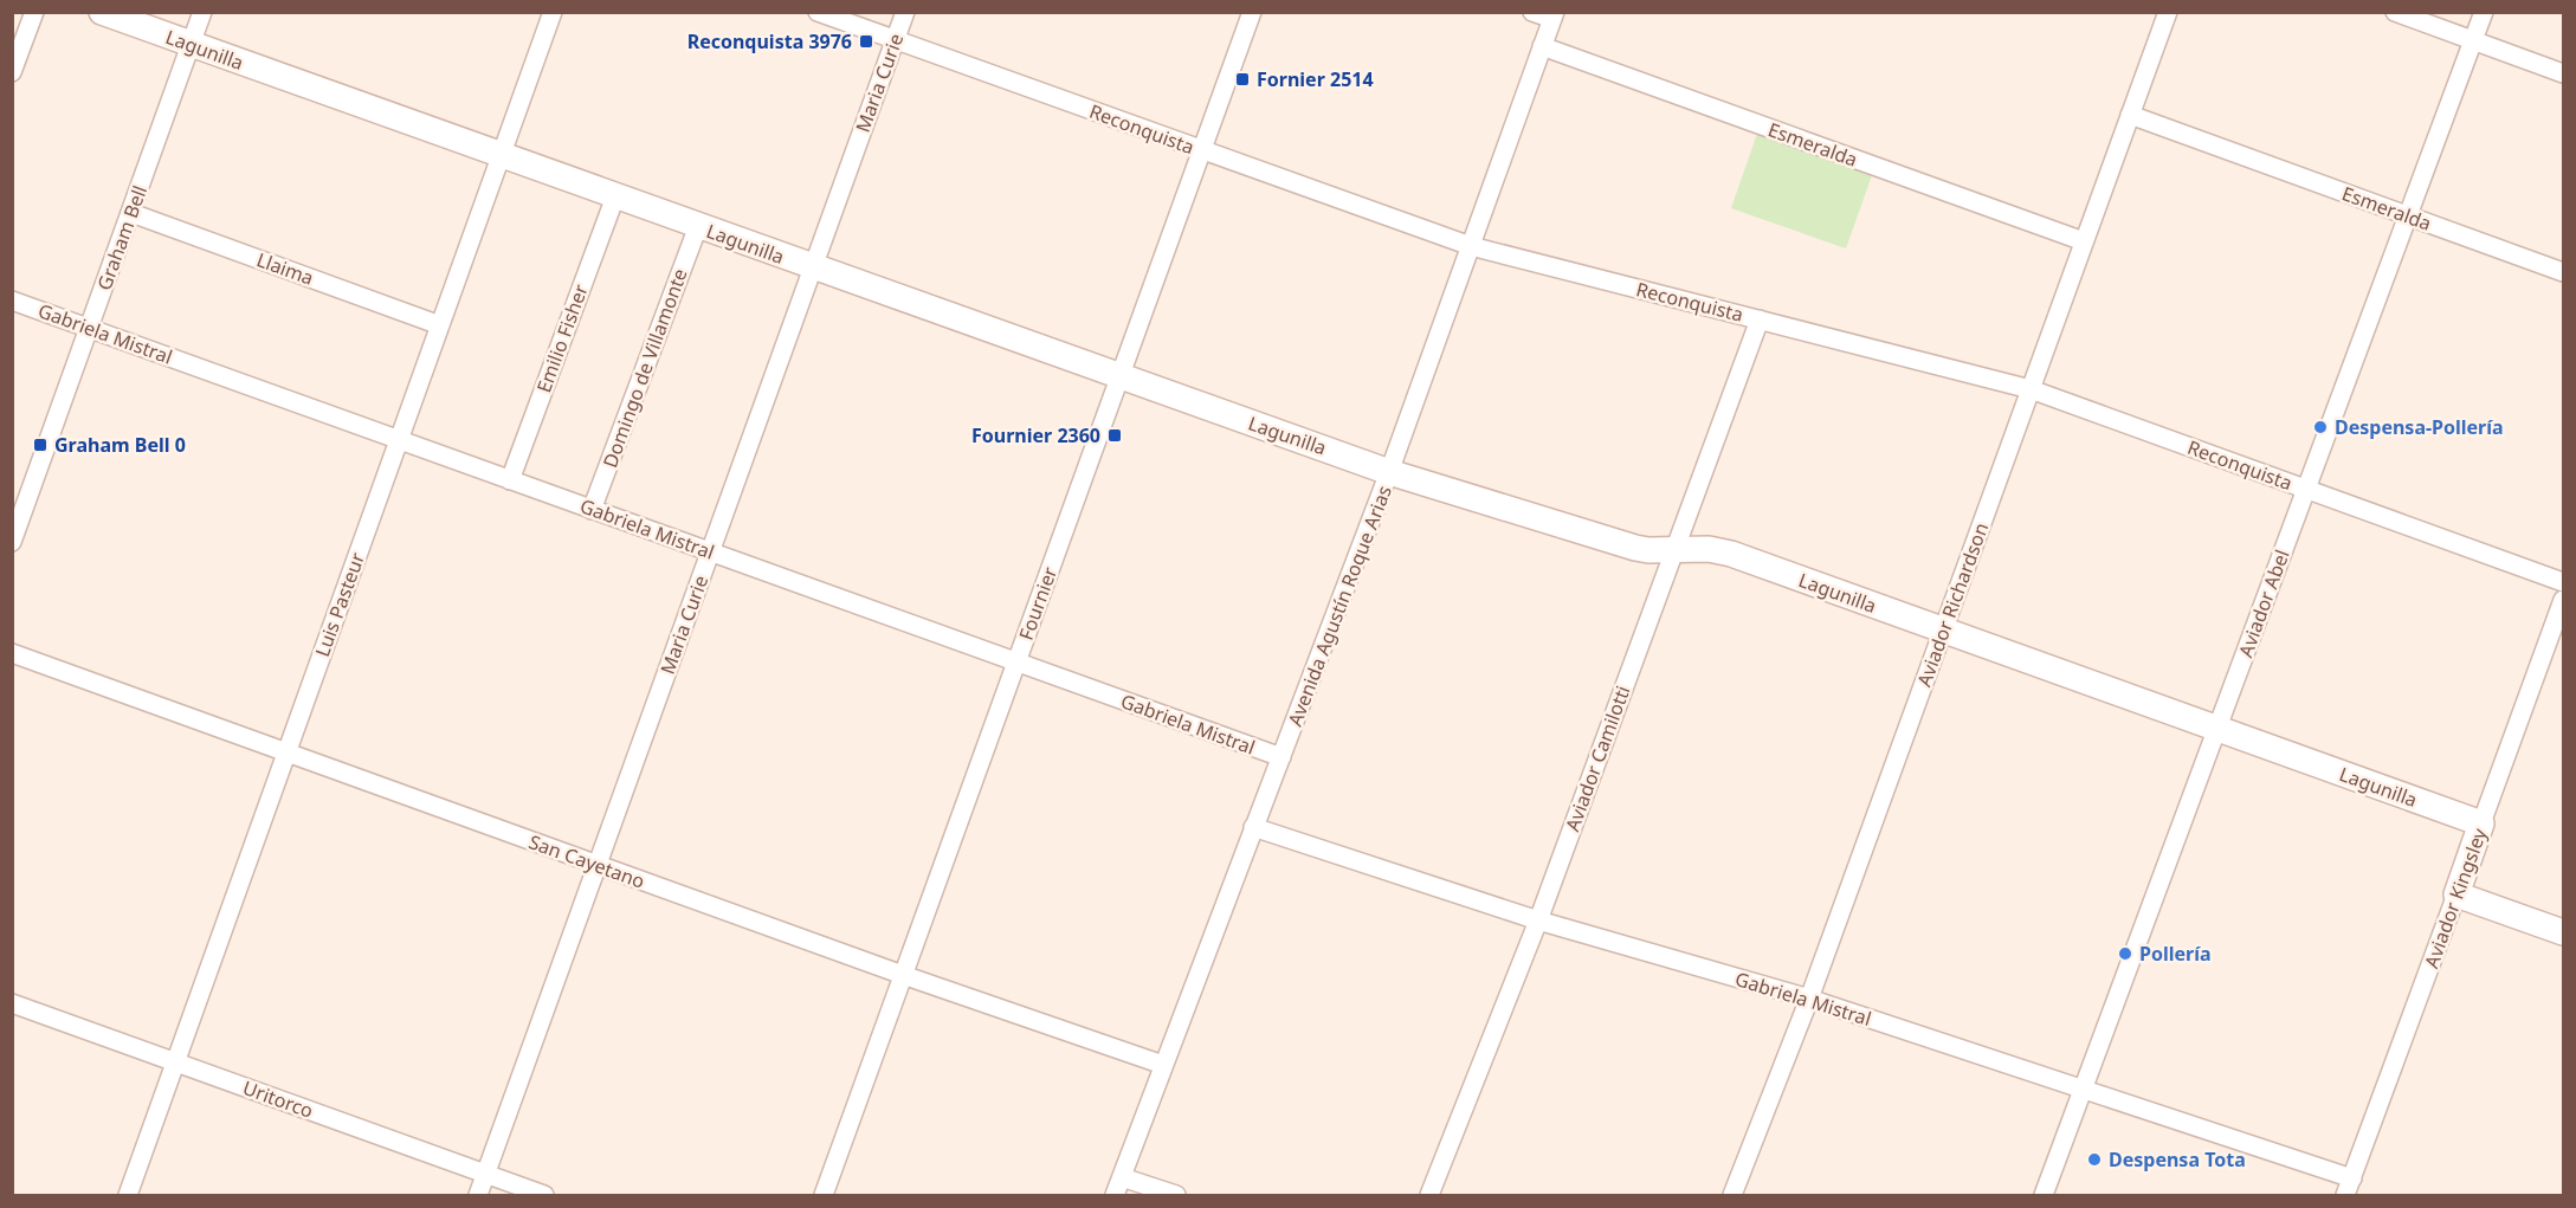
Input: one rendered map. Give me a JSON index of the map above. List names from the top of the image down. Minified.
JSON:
{"streets":{"main road":["Lagunilla","Aviador Kingsley"],"street":["Maria Curie","Reconquista","Esmeralda","Graham Bell","Llaima","Gabriela Mistral","Emilio Fisher","Domingo de Villamonte","Fournier","Aviador Abel","Luis Pasteur","Aviador Richardson","Avenida Agustín Roque Arias","Aviador Camilotti","San Cayetano","Uritorco"]},"crossings":[["Lagunilla","Maria Curie"],["Lagunilla","Graham Bell"],["Lagunilla","Emilio Fisher"],["Lagunilla","Domingo de Villamonte"],["Lagunilla","Fournier"],["Lagunilla","Aviador Abel"],["Lagunilla","Luis Pasteur"],["Lagunilla","Aviador Richardson"],["Lagunilla","Avenida Agustín Roque Arias"],["Lagunilla","Aviador Camilotti"],["Lagunilla","Aviador Kingsley"],["Maria Curie","Reconquista"],["Maria Curie","Gabriela Mistral"],["Maria Curie","San Cayetano"],["Maria Curie","Uritorco"],["Reconquista","Fournier"],["Reconquista","Aviador Abel"],["Reconquista","Aviador Richardson"],["Reconquista","Avenida Agustín Roque Arias"],["Reconquista","Aviador Camilotti"],["Esmeralda","Aviador Abel"],["Esmeralda","Aviador Richardson"],["Esmeralda","Avenida Agustín Roque Arias"],["Graham Bell","Llaima"],["Graham Bell","Gabriela Mistral"],["Llaima","Luis Pasteur"],["Gabriela Mistral","Emilio Fisher"],["Gabriela Mistral","Domingo de Villamonte"],["Gabriela Mistral","Fournier"],["Gabriela Mistral","Aviador Abel"],["Gabriela Mistral","Luis Pasteur"],["Gabriela Mistral","Aviador Richardson"],["Gabriela Mistral","Avenida Agustín Roque Arias"],["Gabriela Mistral","Aviador Camilotti"],["Gabriela Mistral","Aviador Kingsley"],["Fournier","San Cayetano"],["Luis Pasteur","San Cayetano"],["Luis Pasteur","Uritorco"],["Avenida Agustín Roque Arias","San Cayetano"]],"places":{"transit":["Reconquista 3976","Fornier 2514","Fournier 2360","Graham Bell 0"],"other":["Despensa-Pollería","Pollería","Despensa Tota"]}}
